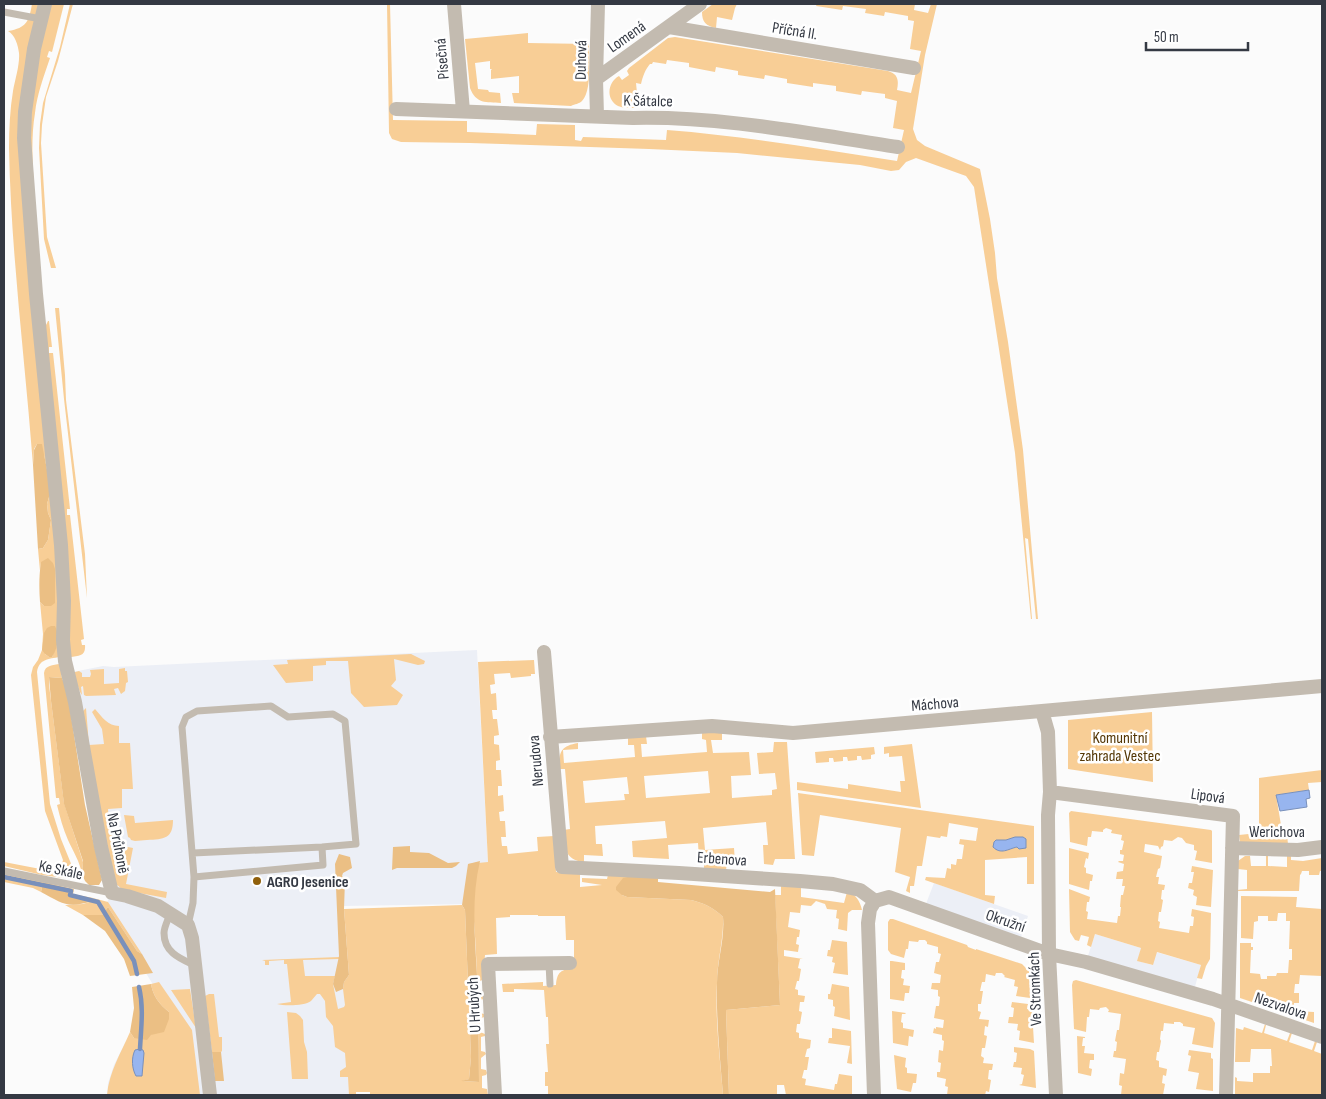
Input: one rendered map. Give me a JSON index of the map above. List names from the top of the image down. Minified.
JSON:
{"streets":{"street":["Příčná II.","Lomená","Písečná","Duhová","K Šátalce","Máchova","Nerudova","Lipová","Werichova","Na Průhoně","Erbenova","Okružní","Ve Stromkách","U Hrubých","Nezvalova"],"lane":["Ke Skále"]},"crossings":[["Příčná II.","Lomená"],["Lomená","Duhová"],["Písečná","K Šátalce"],["Duhová","K Šátalce"],["Máchova","Nerudova"],["Máchova","Ve Stromkách"],["Nerudova","Erbenova"],["Lipová","Werichova"],["Lipová","Okružní"],["Lipová","Ve Stromkách"],["Lipová","Nezvalova"],["Na Průhoně","Ke Skále"],["Erbenova","Okružní"],["Okružní","Ve Stromkách"],["Okružní","Nezvalova"]],"parks":["Komunitní zahrada Vestec"],"places":["AGRO Jesenice"],"scale_bar":"50 m"}
